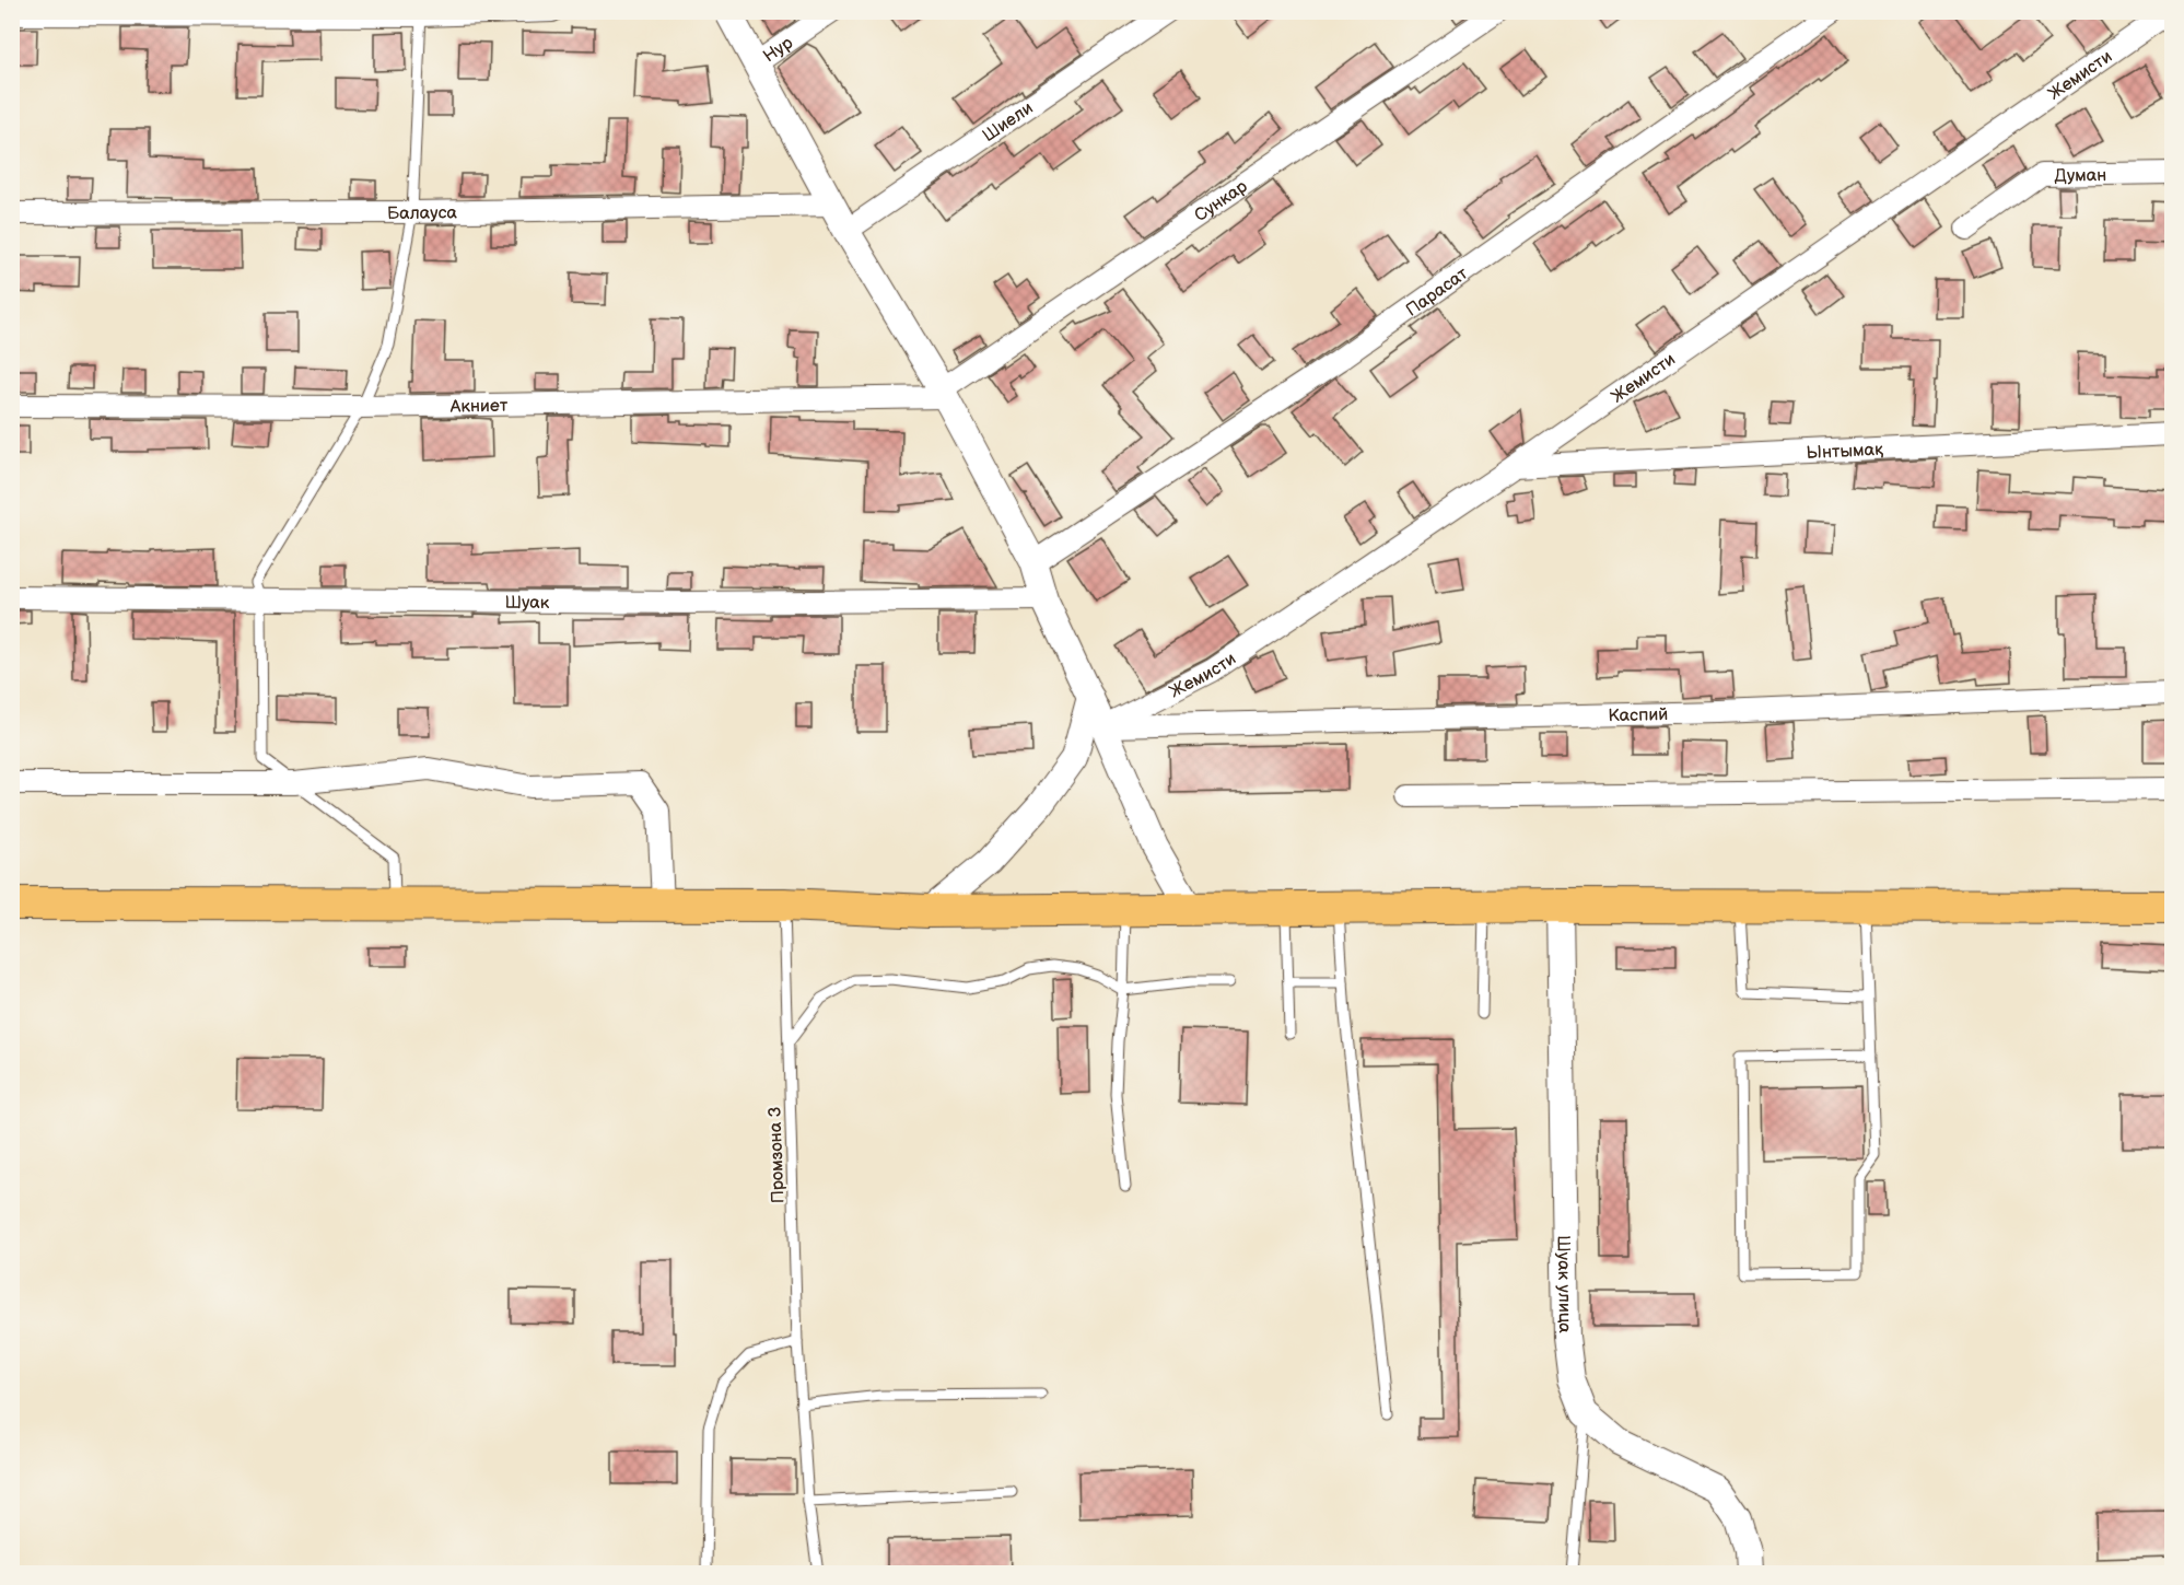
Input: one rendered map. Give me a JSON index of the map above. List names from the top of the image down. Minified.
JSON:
{"streets":{"street":["Нур","Жемисти","Шиели","Думан","Сункар","Балауса","Парасат","Акниет","Ынтымақ","Шуак","Каспий","Шуак улица"],"lane":["Промзона 3"]},"crossings":[["Жемисти","Ынтымақ"],["Жемисти","Каспий"],["Сункар","Акниет"]]}
